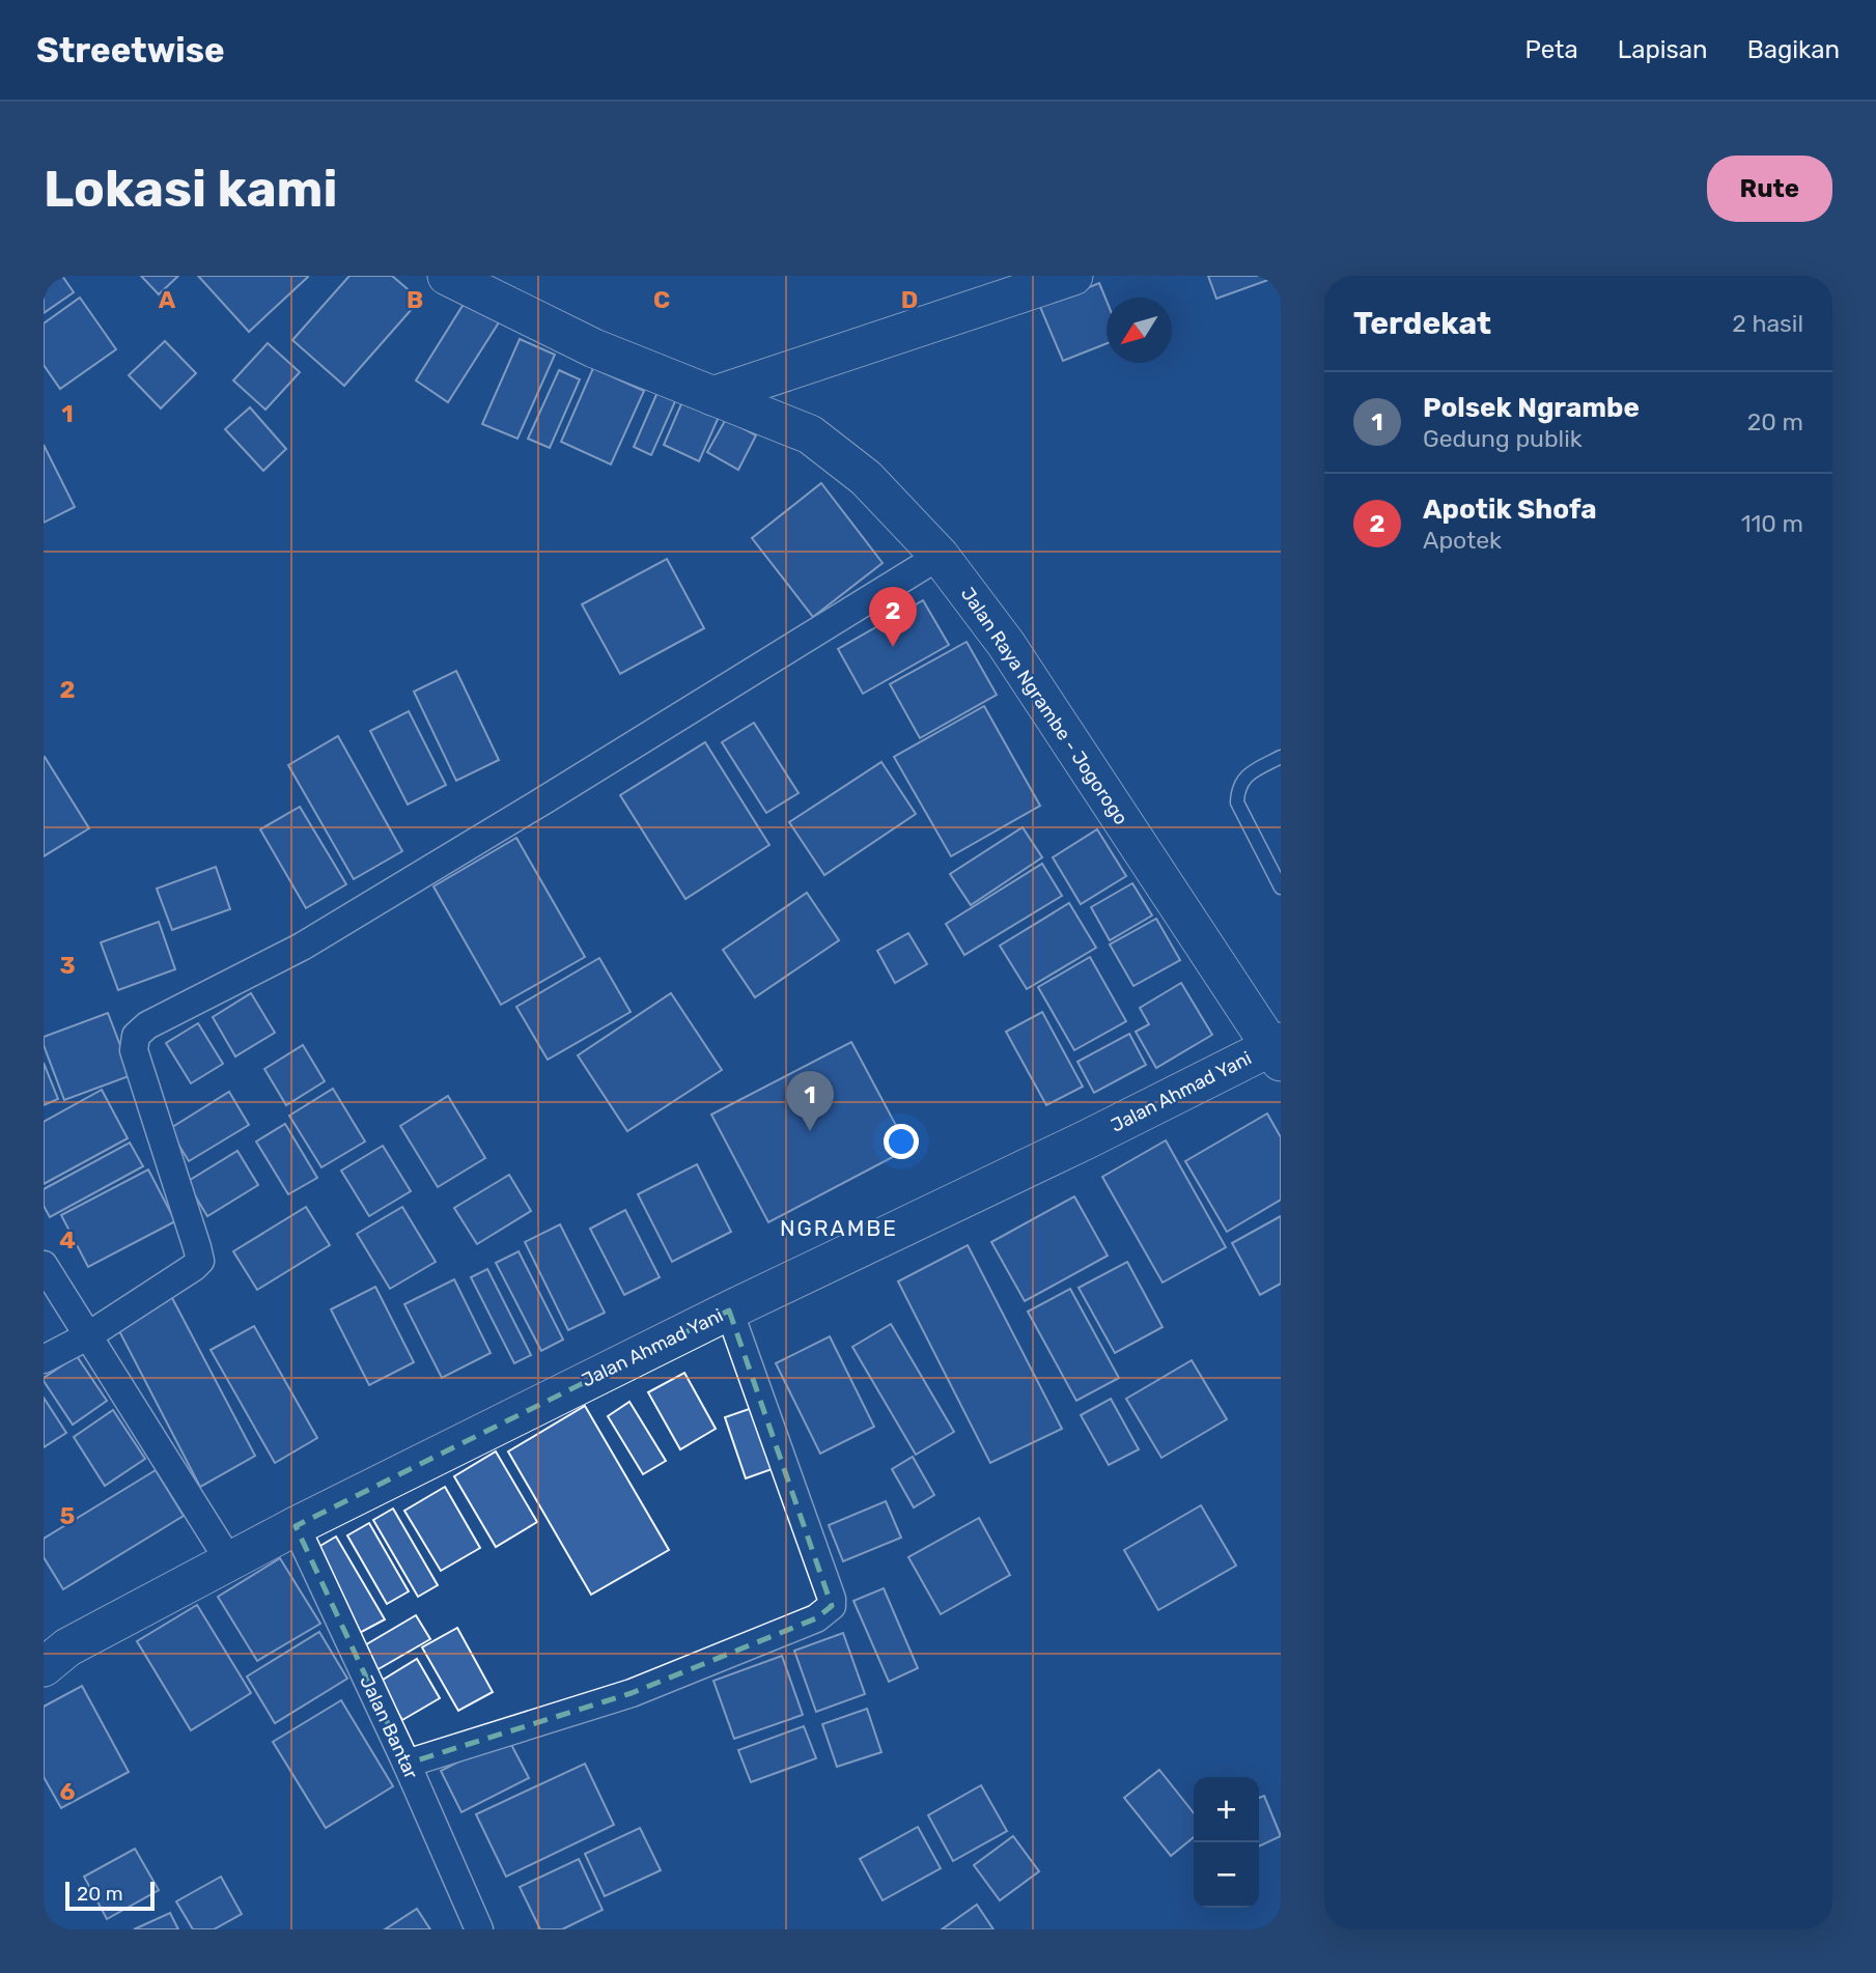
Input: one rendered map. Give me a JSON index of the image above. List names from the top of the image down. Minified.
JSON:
{"streets":{"main road":["Jalan Raya Ngrambe - Jogorogo","Jalan Ahmad Yani"],"street":["Jalan Bantar"]},"crossings":[["Jalan Raya Ngrambe - Jogorogo","Jalan Ahmad Yani"],["Jalan Ahmad Yani","Jalan Bantar"]],"districts":["NGRAMBE"],"scale_bar":"20 m","north":"bottom left","page":{"header":"Streetwise","nav":["Peta","Lapisan","Bagikan"],"buttons":"Rute","title":"Lokasi kami","heading":["Terdekat","2 hasil"],"list":[{"mark":"1","name":"Polsek Ngrambe","note":"Gedung publik","value":"20 m"},{"mark":"2","name":"Apotik Shofa","note":"Apotek","value":"110 m"}],"pins":["2","1"],"map_buttons":["+","−"],"scale":"20 m"},"grid":{"columns":["A","B","C","D"],"rows":["1","2","3","4","5","6"]}}
